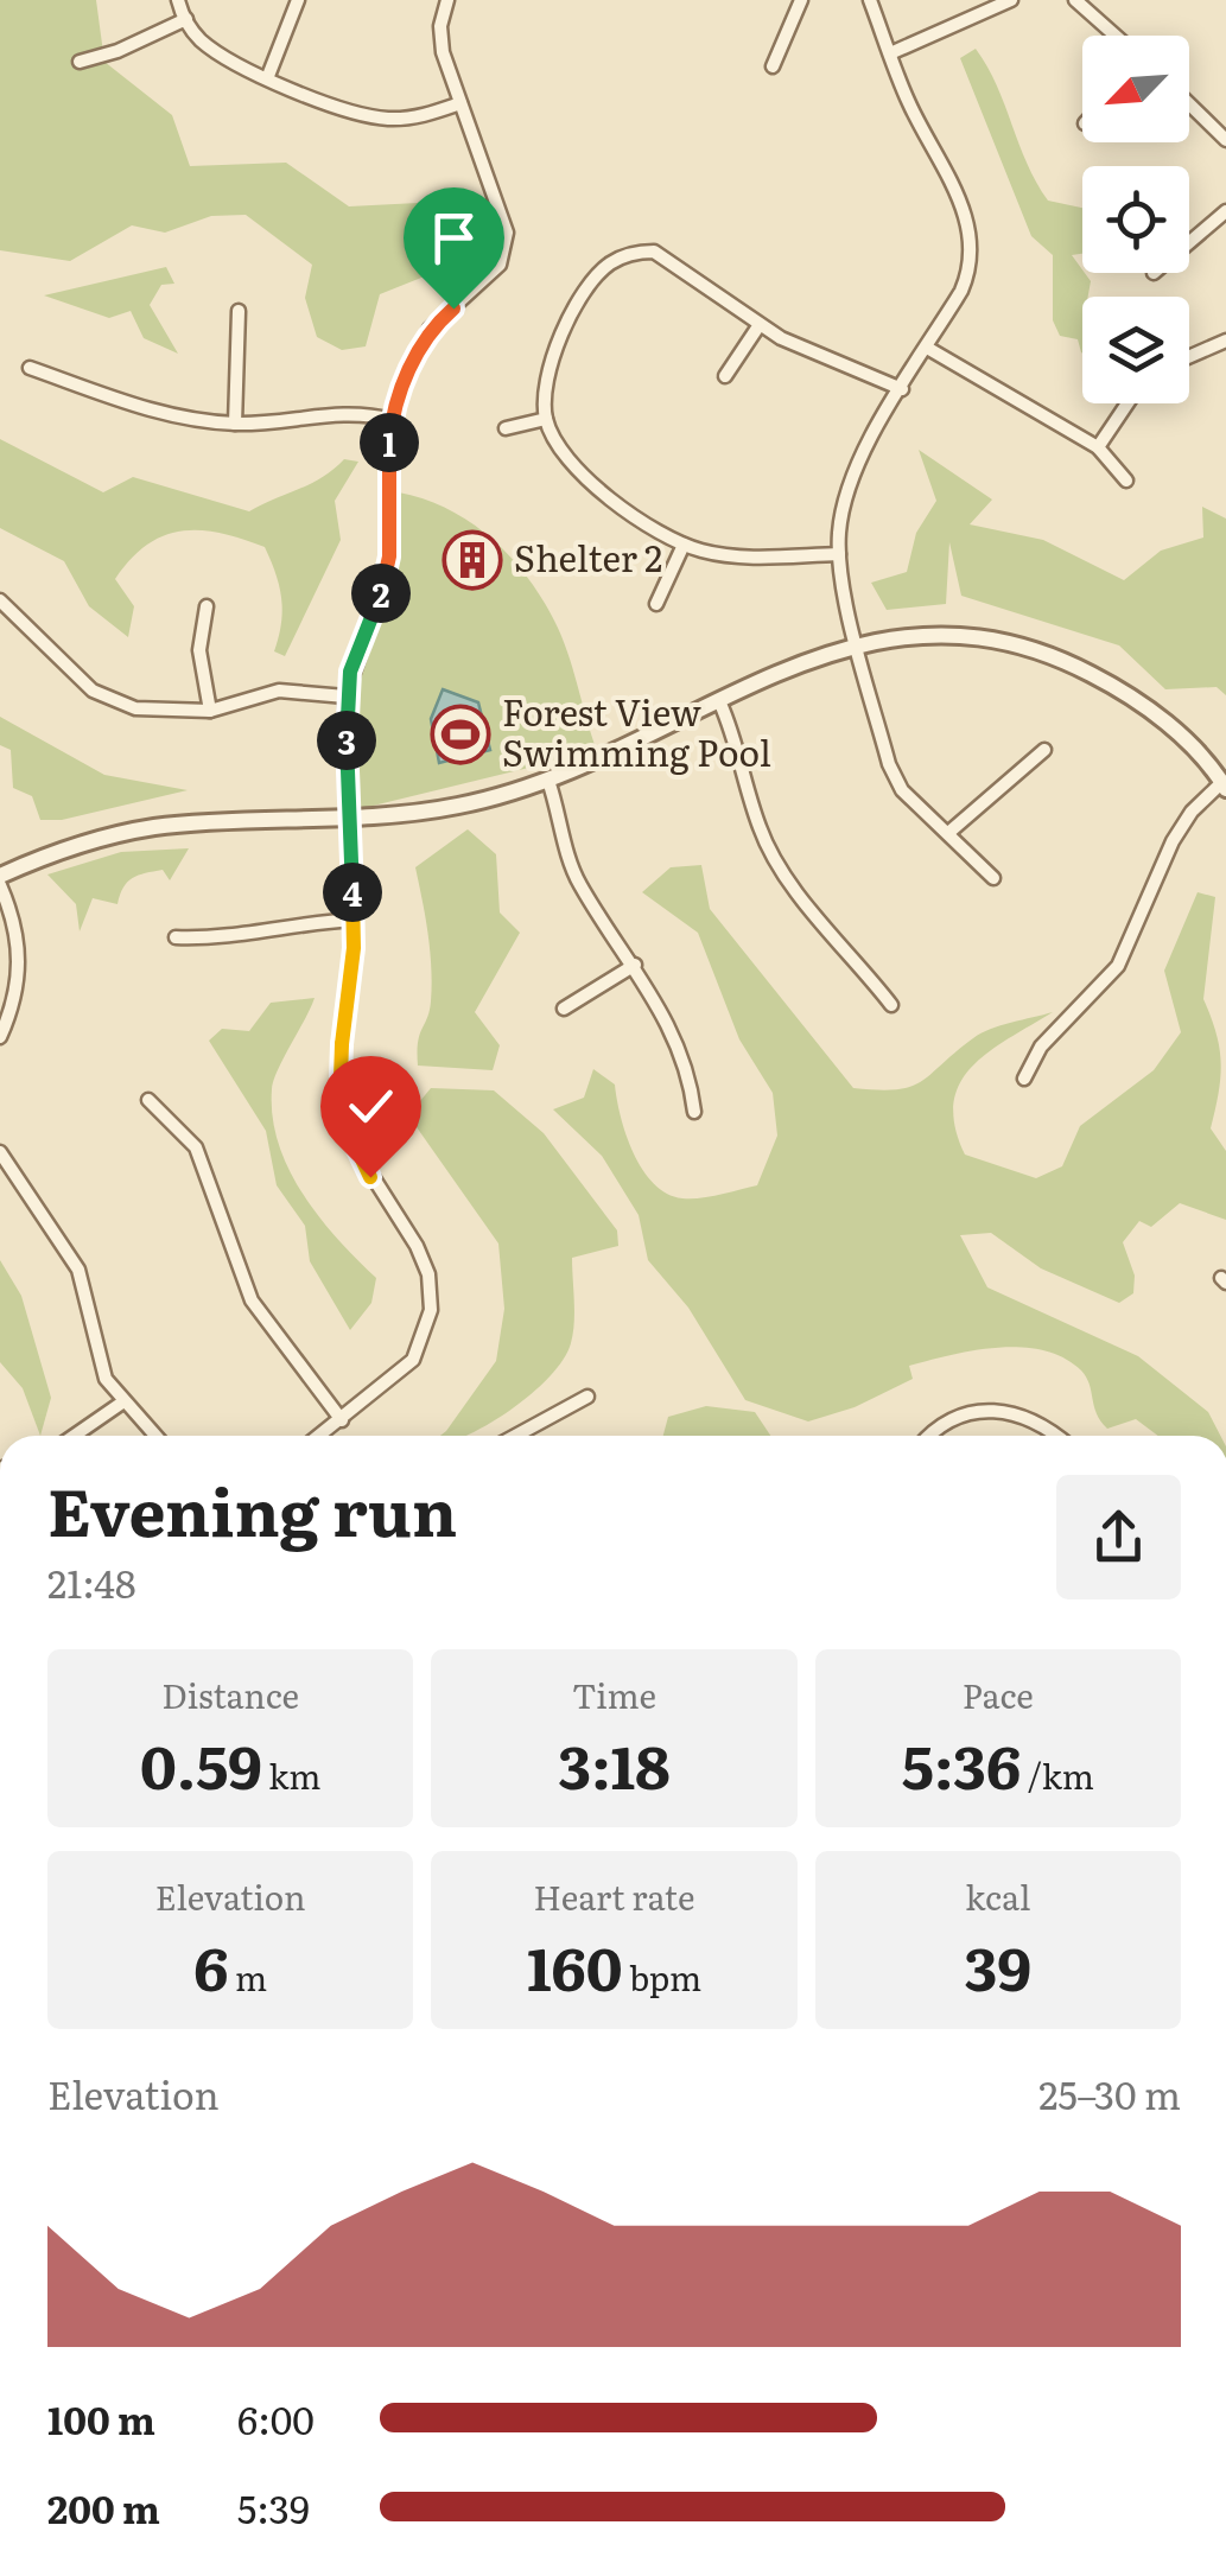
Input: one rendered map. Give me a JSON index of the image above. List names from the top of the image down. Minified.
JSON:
{"places":{"building":["Shelter 2"],"sports":["Forest View Swimming Pool"]},"north":"bottom left","page":{"pins":["1","2","3","4"],"heading":["Evening run","21:48"],"stats":[["Distance","0.59 km"],["Time","3:18"],["Pace","5:36 /km"],["Elevation","6 m"],["Heart rate","160 bpm"],["kcal","39"]],"chart":["Elevation","25–30 m"],"list":[{"name":"100 m","note":"6:00"},{"name":"200 m","note":"5:39"}]}}
